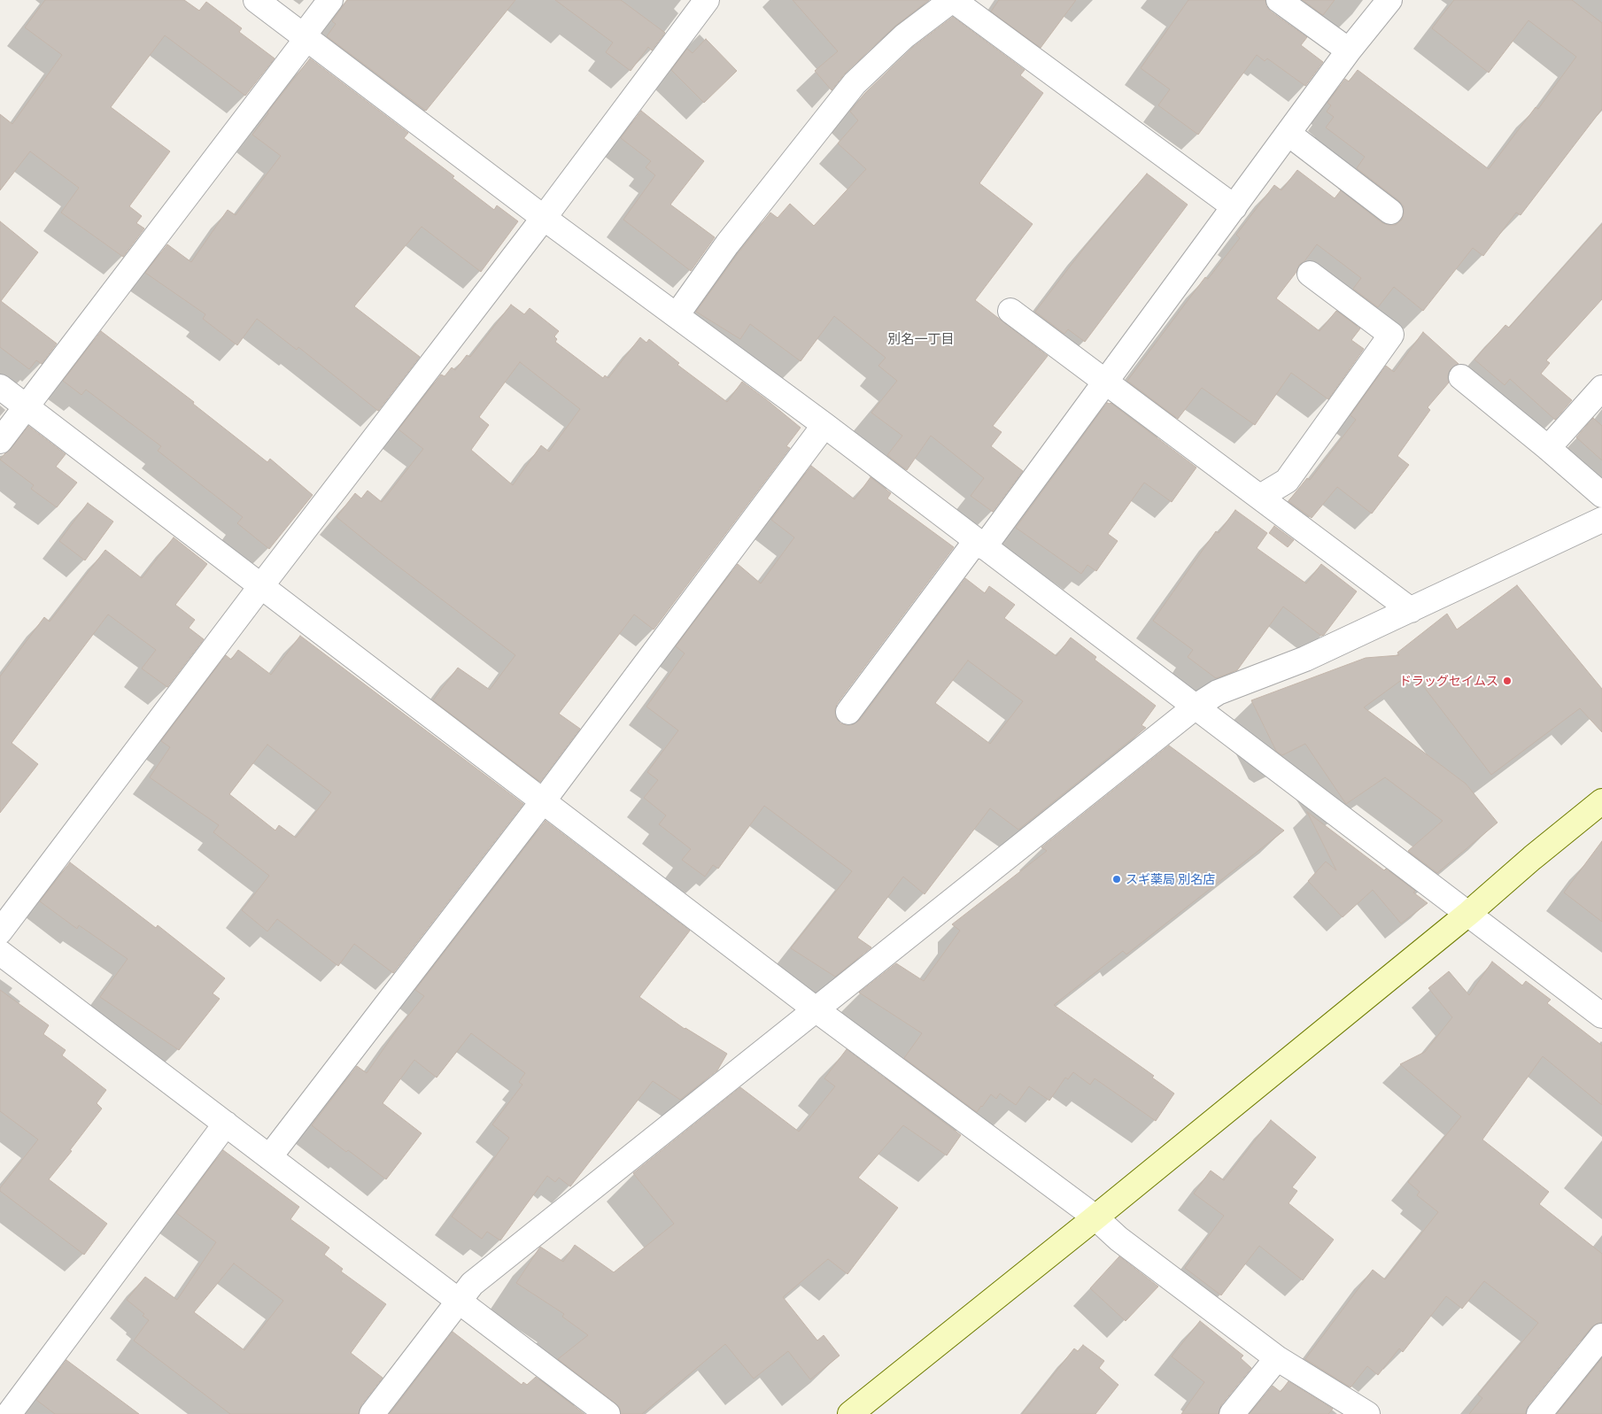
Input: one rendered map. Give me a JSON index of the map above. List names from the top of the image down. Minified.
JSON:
{"districts":["別名一丁目"],"places":["ドラッグセイムス","スギ薬局 別名店"]}
